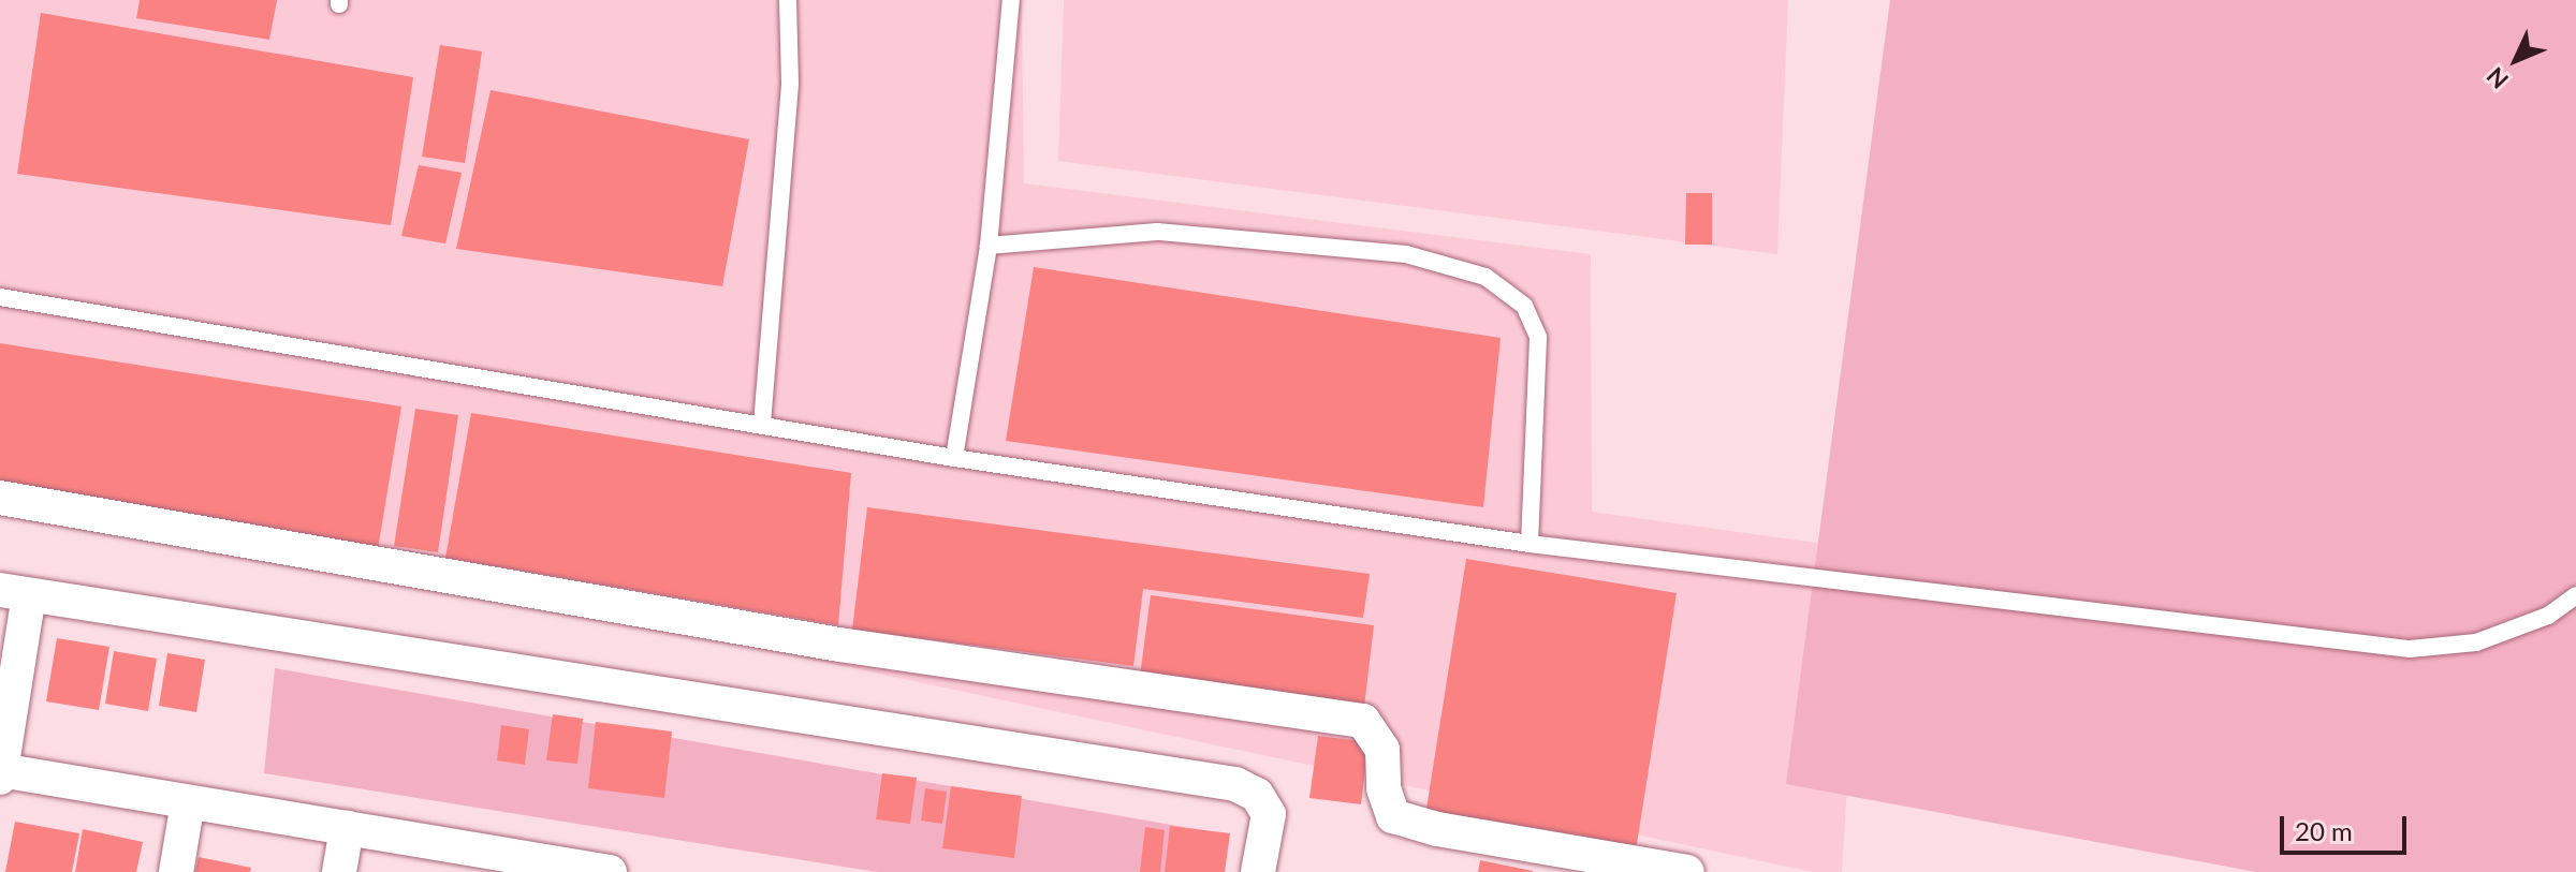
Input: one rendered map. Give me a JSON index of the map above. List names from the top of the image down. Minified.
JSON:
{"scale_bar":"20 m","north":"bottom left"}
